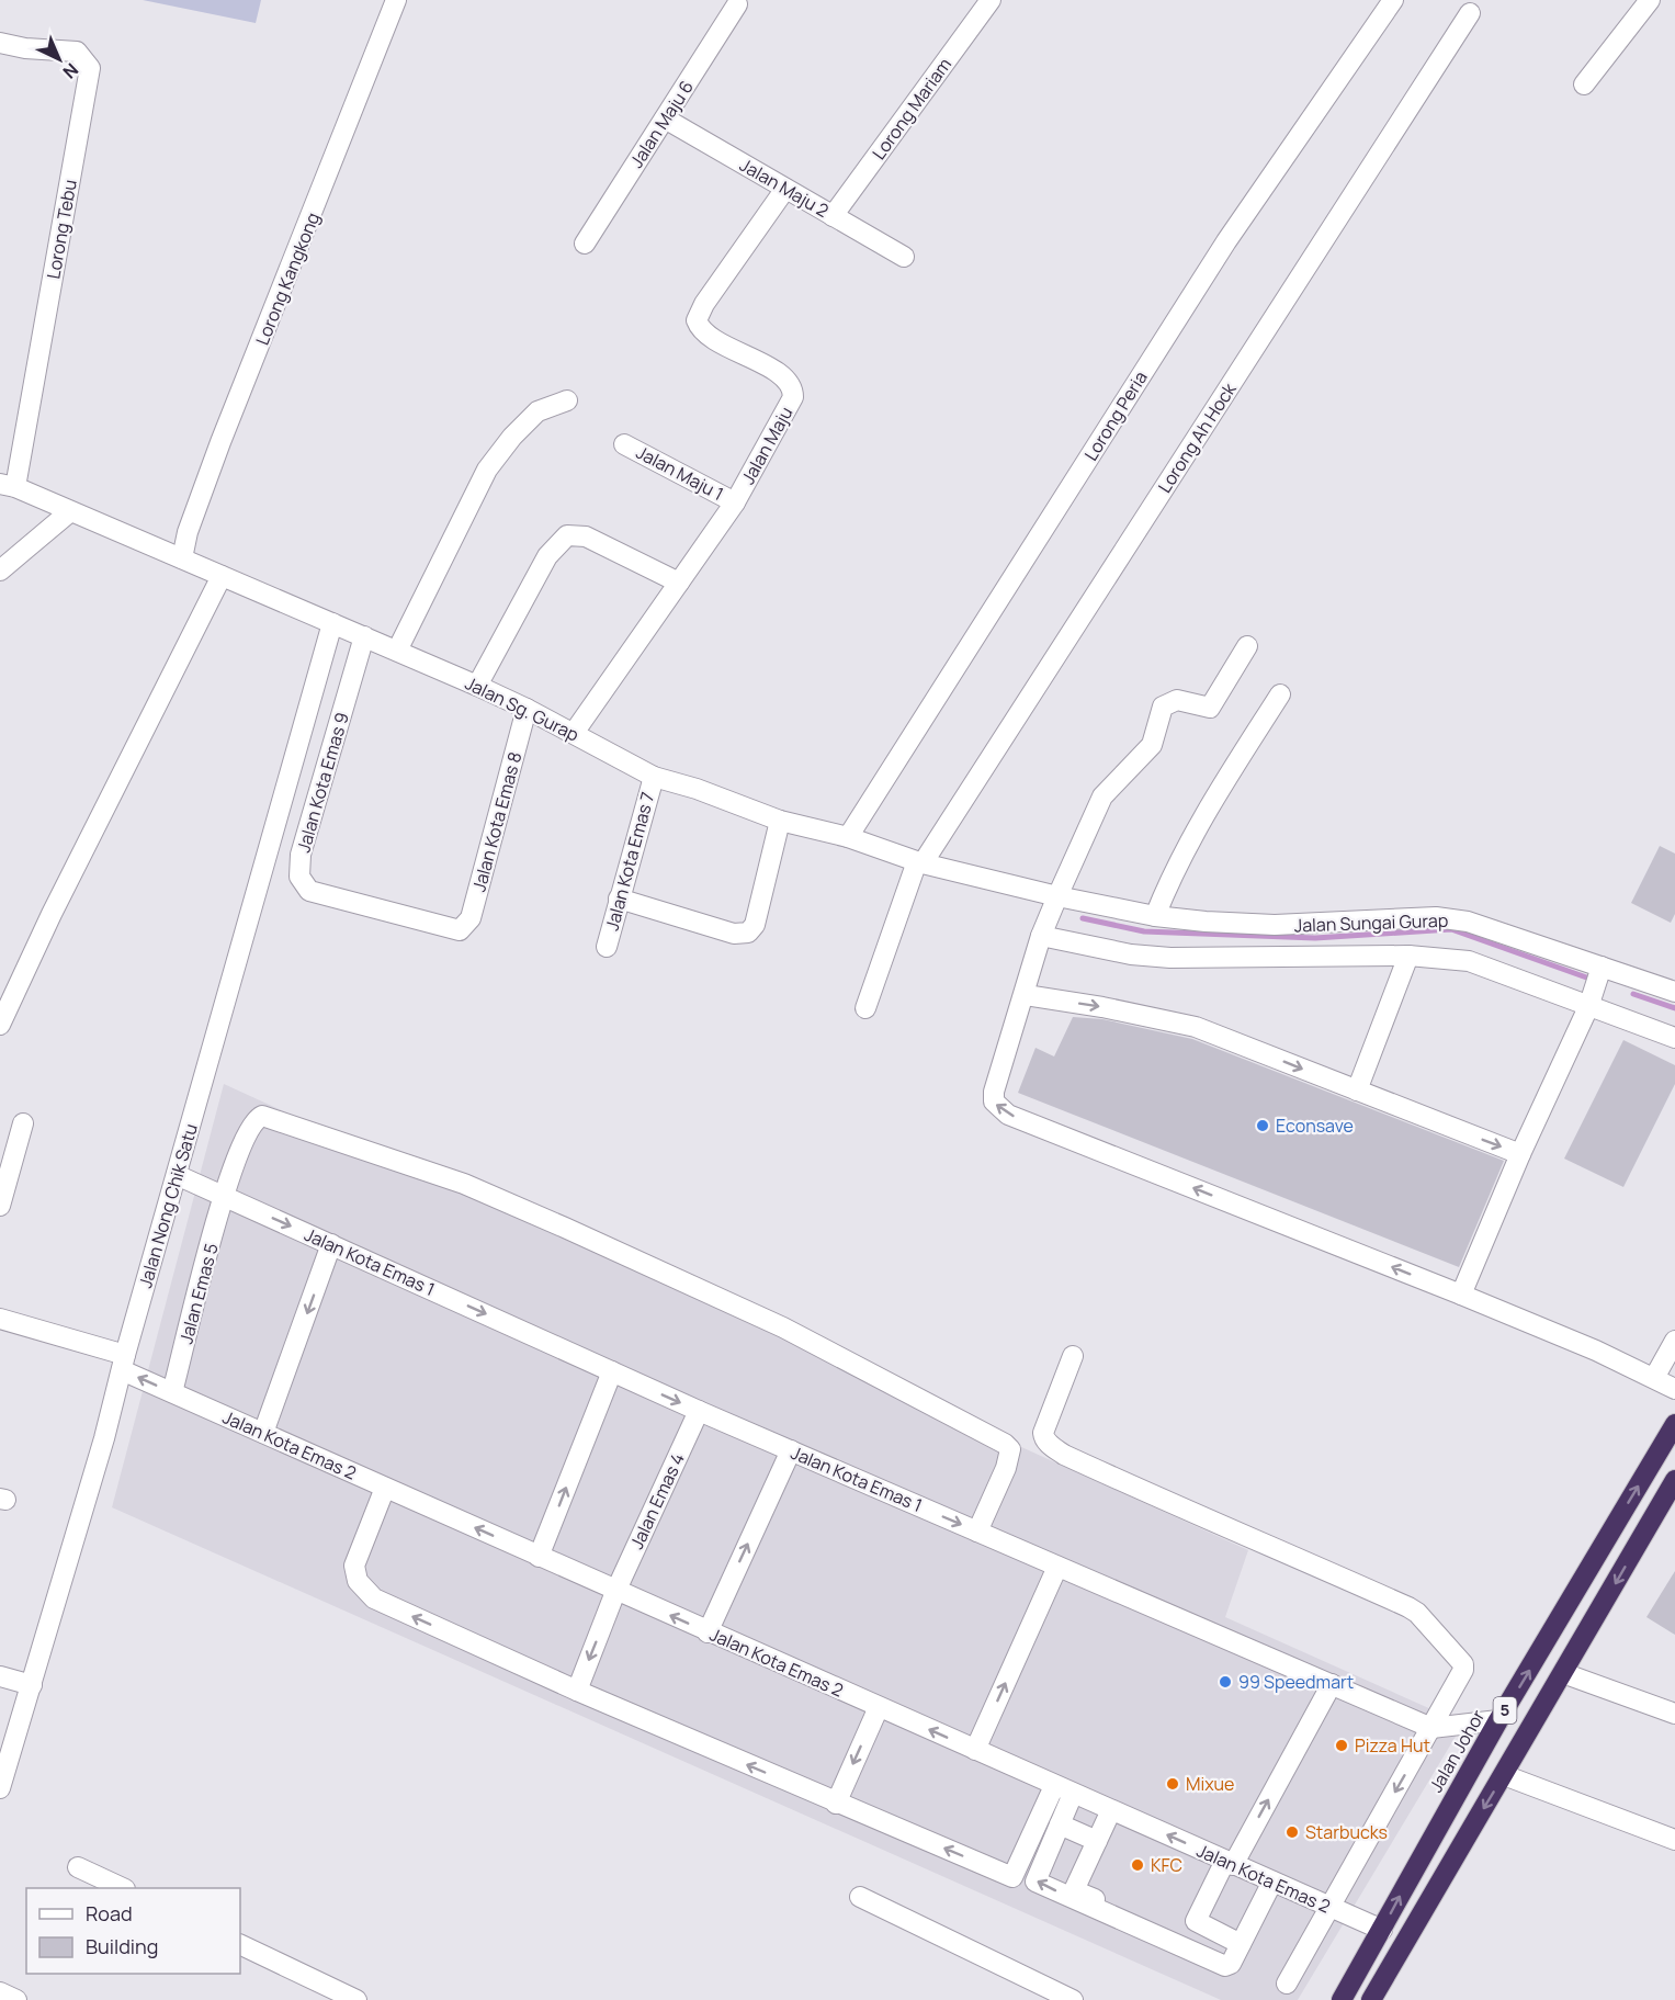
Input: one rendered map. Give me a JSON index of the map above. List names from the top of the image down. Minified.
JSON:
{"streets":{"highway":["5","Jalan Johor"],"street":["Lorong Mariam","Jalan Maju 6","Jalan Maju 2","Lorong Tebu","Lorong Kangkong","Lorong Peria","Lorong Ah Hock","Jalan Maju","Jalan Maju 1","Jalan Sg. Gurap","Jalan Kota Emas 9","Jalan Kota Emas 8","Jalan Kota Emas 7","Jalan Sungai Gurap","Jalan Nong Chik Satu","Jalan Kota Emas 1","Jalan Emas 5","Jalan Kota Emas 2","Jalan Emas 4"]},"crossings":[["Lorong Mariam","Jalan Maju 2"],["Jalan Maju 6","Jalan Maju 2"],["Jalan Maju 2","Jalan Maju"],["Lorong Tebu","Jalan Sg. Gurap"],["Lorong Kangkong","Jalan Sg. Gurap"],["Lorong Peria","Jalan Sg. Gurap"],["Lorong Ah Hock","Jalan Sg. Gurap"],["Jalan Maju","Jalan Maju 1"],["Jalan Maju","Jalan Sg. Gurap"],["Jalan Sg. Gurap","Jalan Kota Emas 9"],["Jalan Sg. Gurap","Jalan Kota Emas 8"],["Jalan Sg. Gurap","Jalan Kota Emas 7"],["Jalan Sg. Gurap","Jalan Sungai Gurap"],["Jalan Sg. Gurap","Jalan Nong Chik Satu"],["Jalan Kota Emas 9","Jalan Kota Emas 8"],["Jalan Nong Chik Satu","Jalan Kota Emas 1"],["Jalan Nong Chik Satu","Jalan Kota Emas 2"],["Jalan Kota Emas 1","Jalan Emas 5"],["Jalan Kota Emas 1","Jalan Emas 4"],["Jalan Emas 5","Jalan Kota Emas 2"],["Jalan Kota Emas 2","Jalan Emas 4"],["Jalan Kota Emas 2","Jalan Johor"]],"one_way":["Jalan Kota Emas 1","Jalan Kota Emas 2"],"places":["Econsave","99 Speedmart","Pizza Hut","Mixue","Starbucks","KFC"],"legend":["Road","Building"],"north":"bottom right"}
